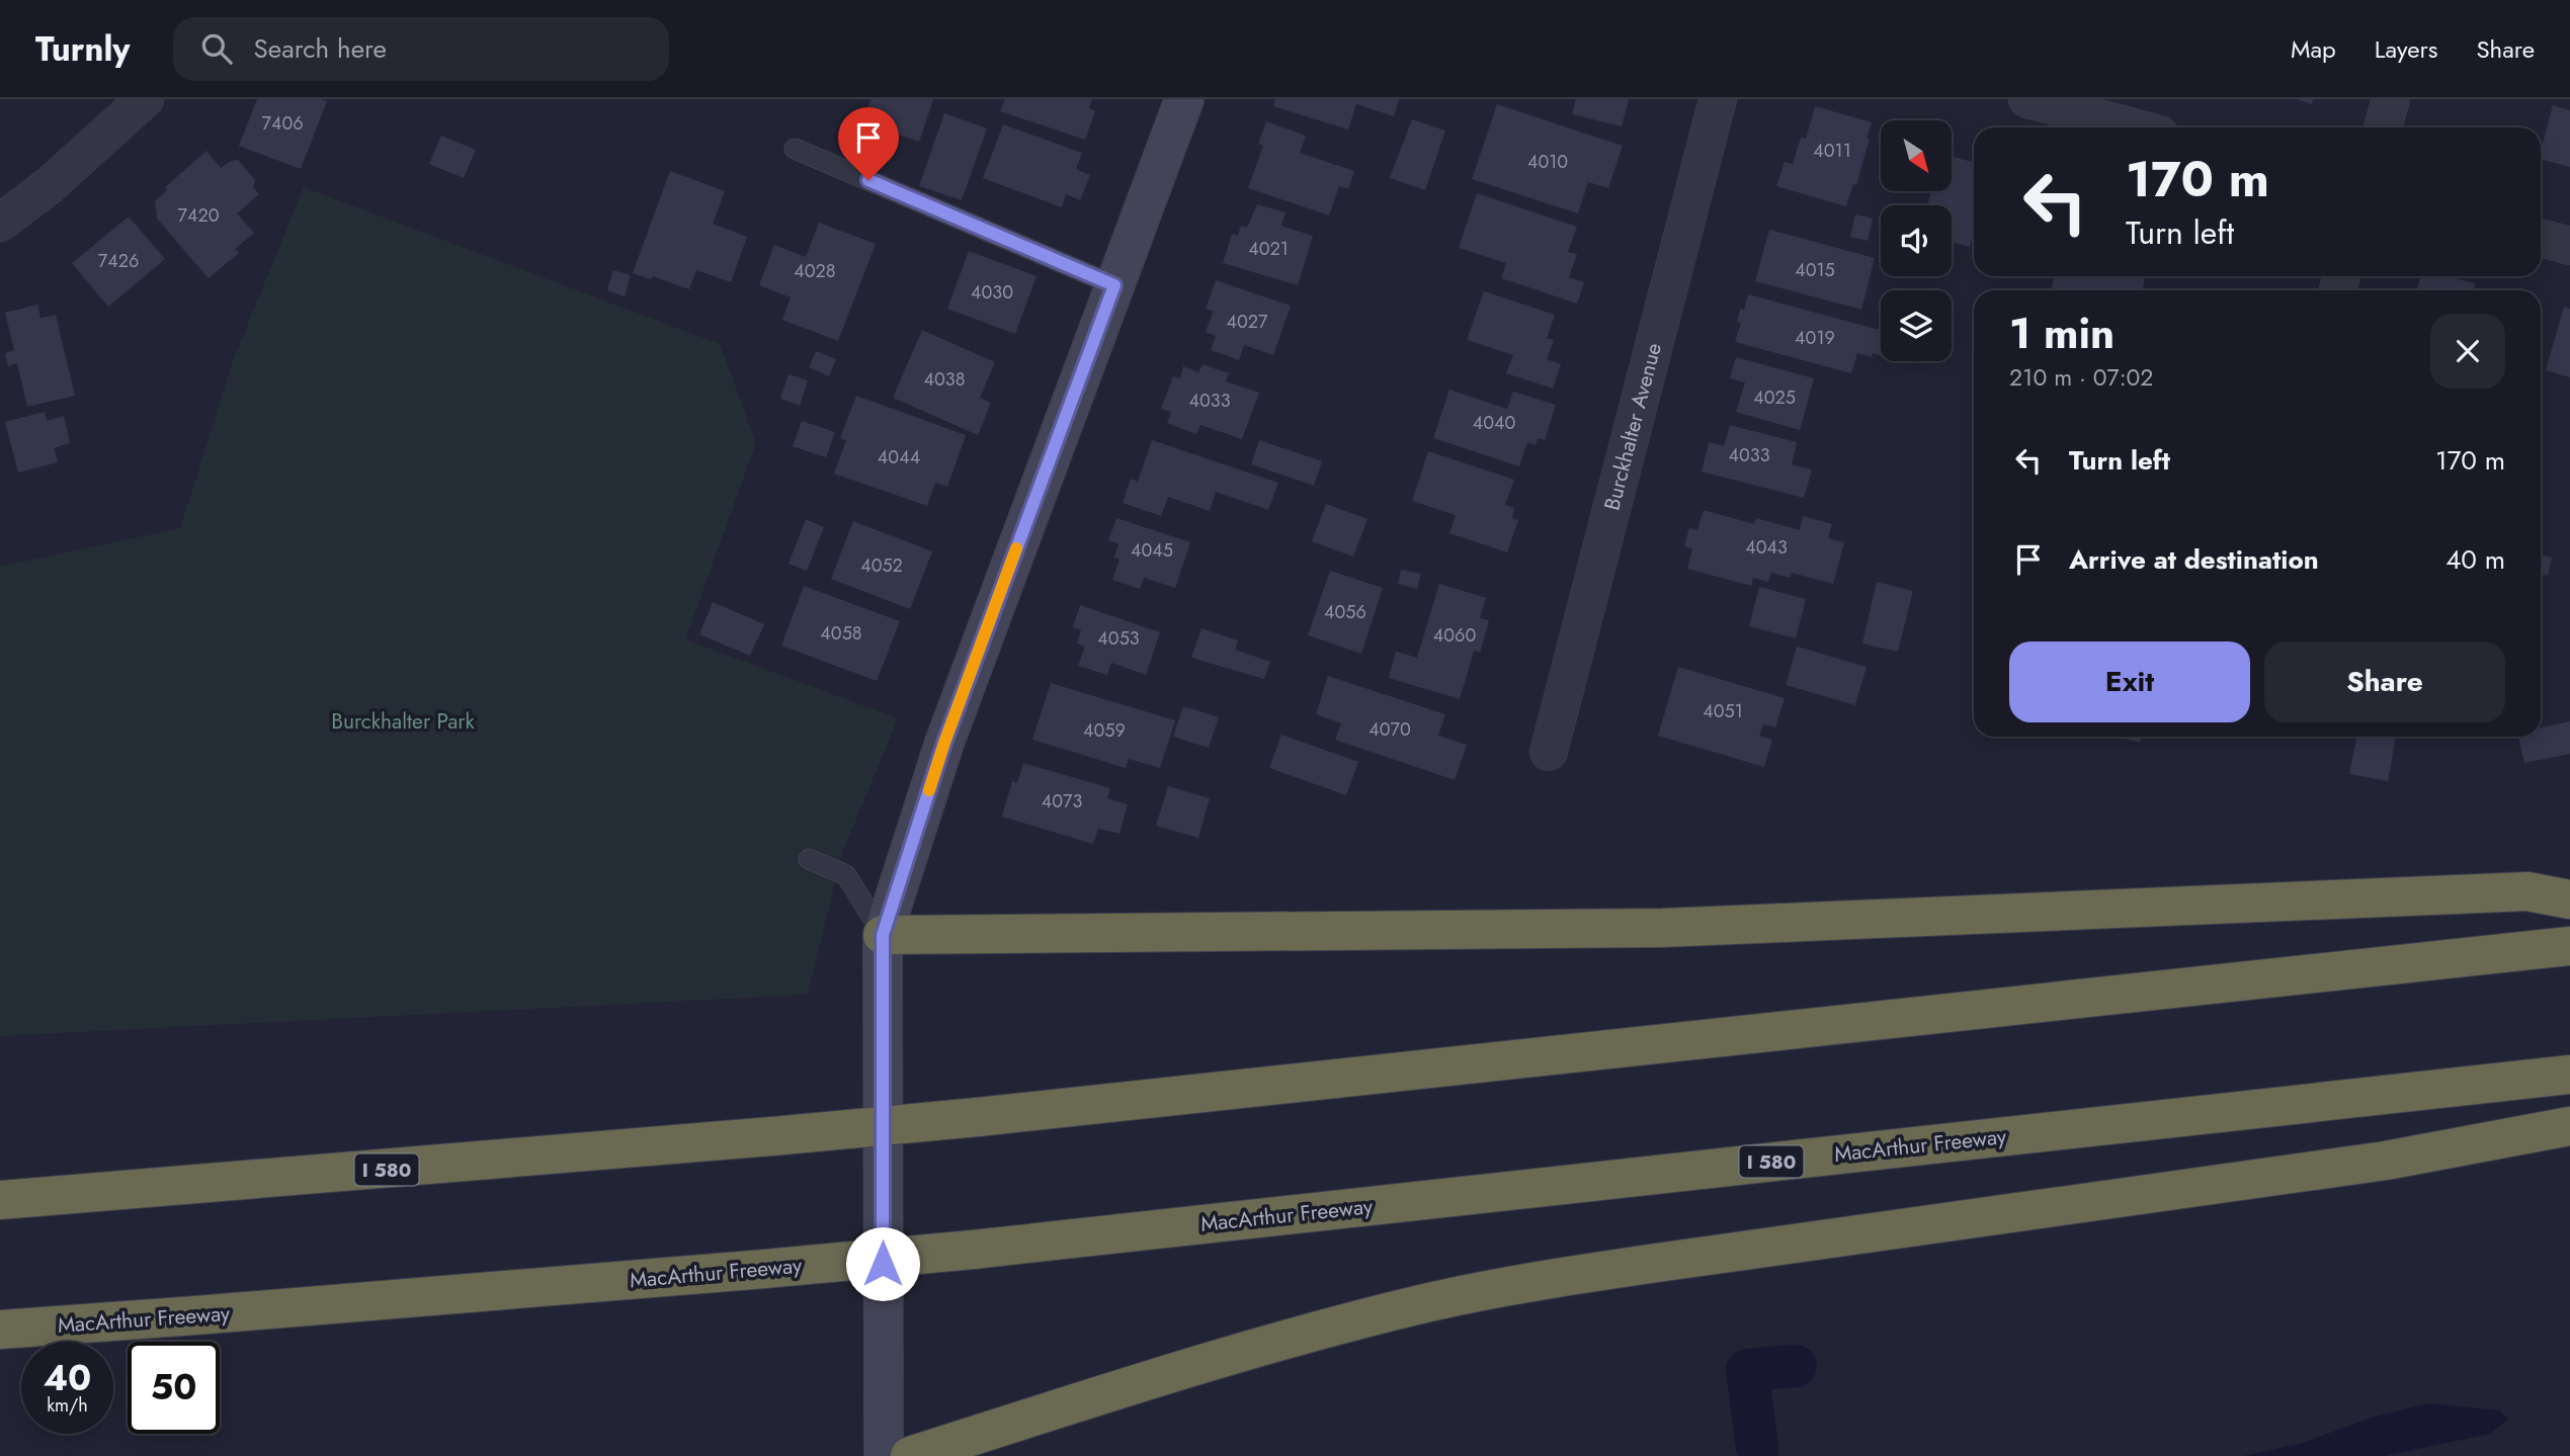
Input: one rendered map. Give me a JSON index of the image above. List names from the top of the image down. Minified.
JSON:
{"streets":{"highway":["MacArthur Freeway","I 580"],"street":["Burckhalter Avenue"]},"parks":["Burckhalter Park"],"house_numbers":["7406","4011","4010","7420","4021","7426","4015","4028","4030","4027","4019","4038","4025","4033","4040","4033","4044","4043","4045","4052","4056","4058","4060","4053","4051","4070","4059","4073"],"north":"bottom right","page":{"header":"Turnly","search":"Search here","nav":["Map","Layers","Share"],"turn":["170 m","Turn left"],"heading":["1 min","210 m · 07:02"],"list":[{"name":"Turn left","value":"170 m"},{"name":"Arrive at destination","value":"40 m"}],"buttons":["Exit","Share"],"speed":"40 km/h","limit":"50"}}
